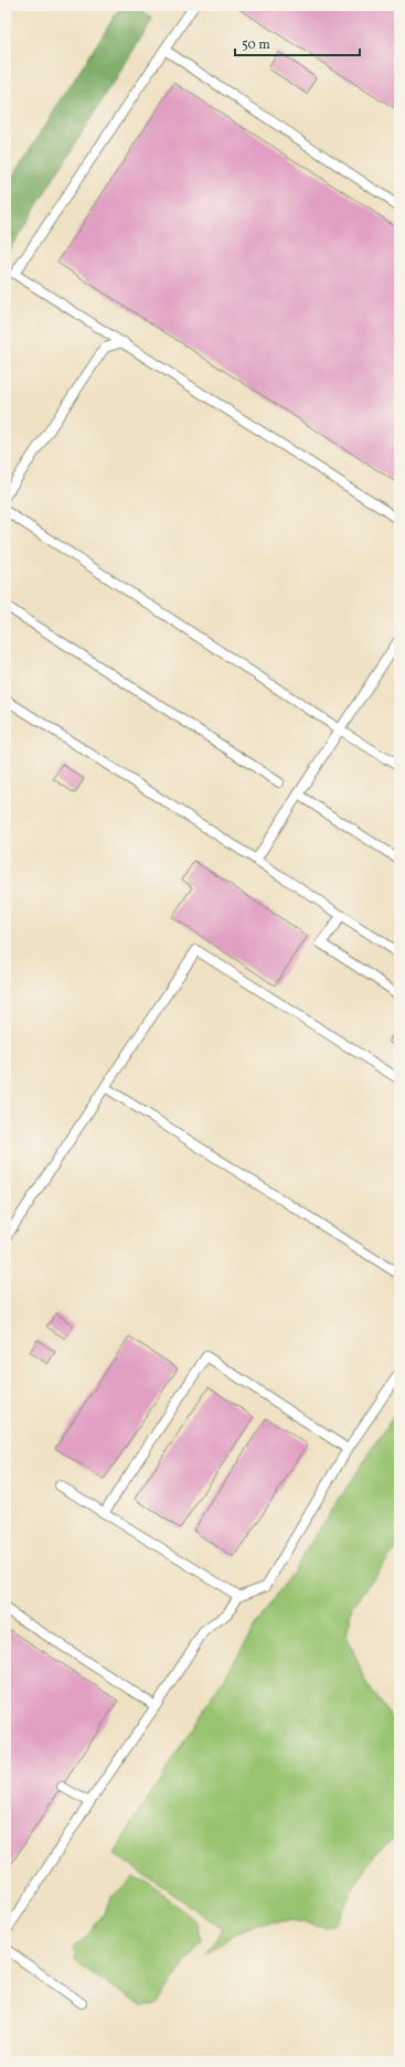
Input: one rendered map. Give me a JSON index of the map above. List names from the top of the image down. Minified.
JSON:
{"scale_bar":"50 m"}
